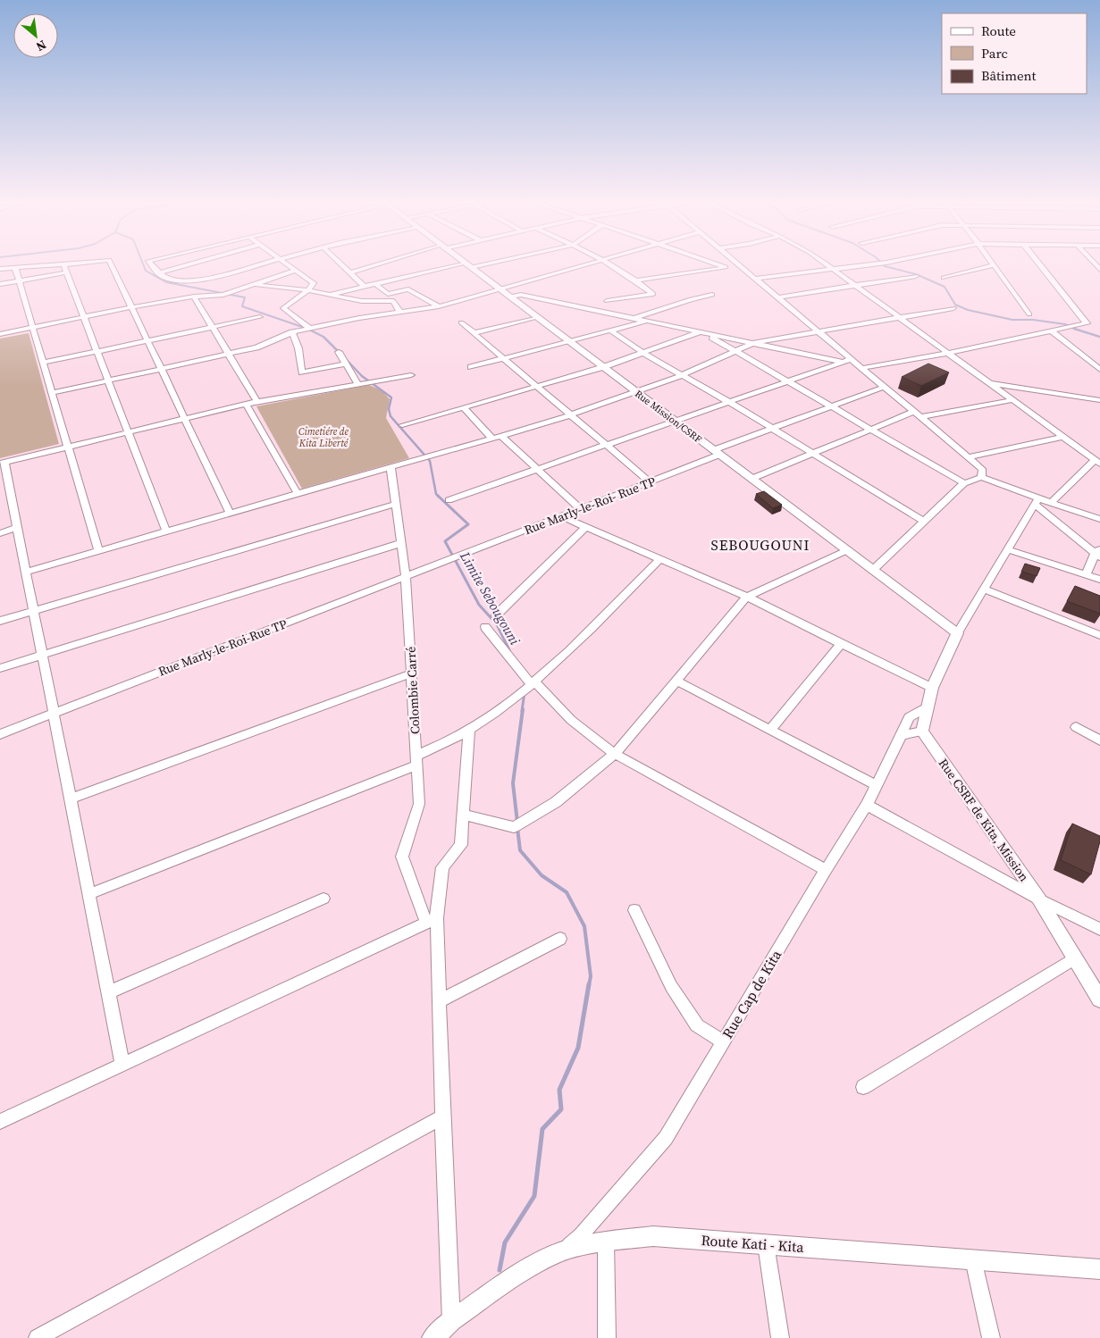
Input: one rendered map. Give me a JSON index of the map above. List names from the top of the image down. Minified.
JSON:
{"streets":{"main road":["Rue Mission/CSRF","Rue CSRF de Kita, Mission","Route Kati - Kita"],"street":["Rue Marly-le-Roi- Rue TP","Rue Marly-le-Roi-Rue TP","Colombie Carré","Rue Cap de Kita"]},"crossings":[["Rue Mission/CSRF","Rue Marly-le-Roi- Rue TP"],["Rue Marly-le-Roi- Rue TP","Rue Marly-le-Roi-Rue TP"],["Rue Marly-le-Roi-Rue TP","Colombie Carré"],["Rue Cap de Kita","Route Kati - Kita"]],"districts":["SEBOUGOUNI"],"water":["Limite Sebougouni"],"parks":["Cimetiére de Kita Liberté"],"legend":["Route","Parc","Bâtiment"],"north":"bottom right"}
